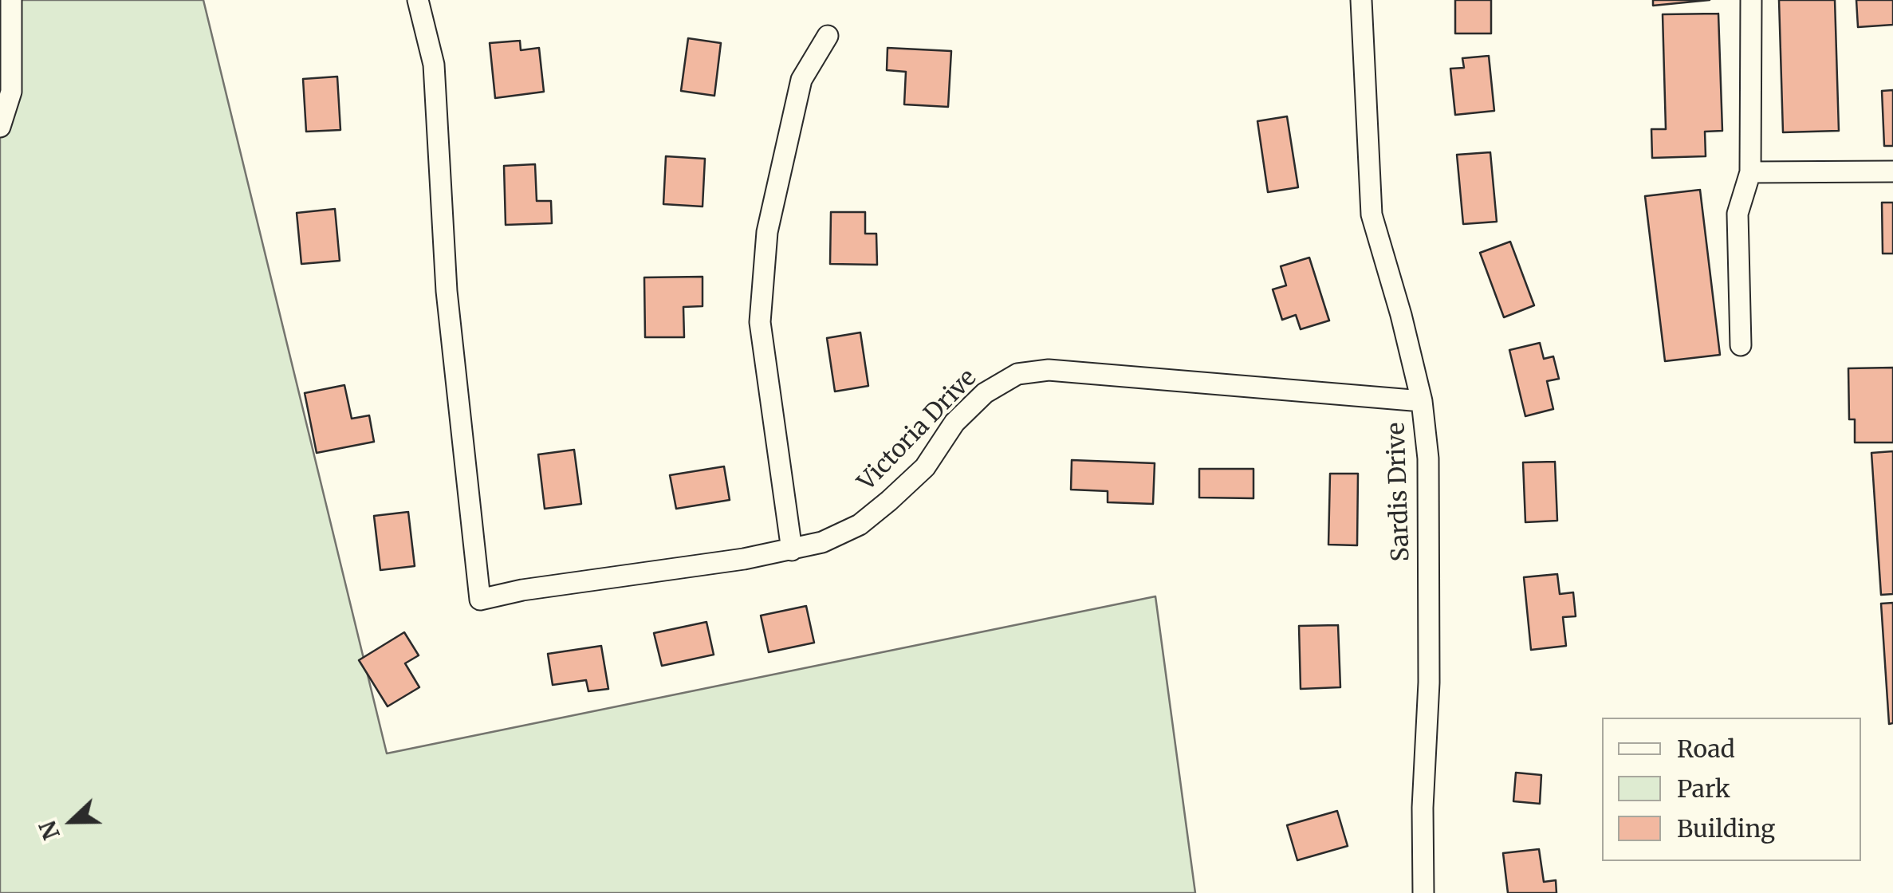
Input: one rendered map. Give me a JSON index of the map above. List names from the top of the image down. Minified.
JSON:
{"streets":{"street":["Victoria Drive","Sardis Drive"]},"crossings":[["Victoria Drive","Sardis Drive"]],"legend":["Road","Park","Building"],"north":"left"}
